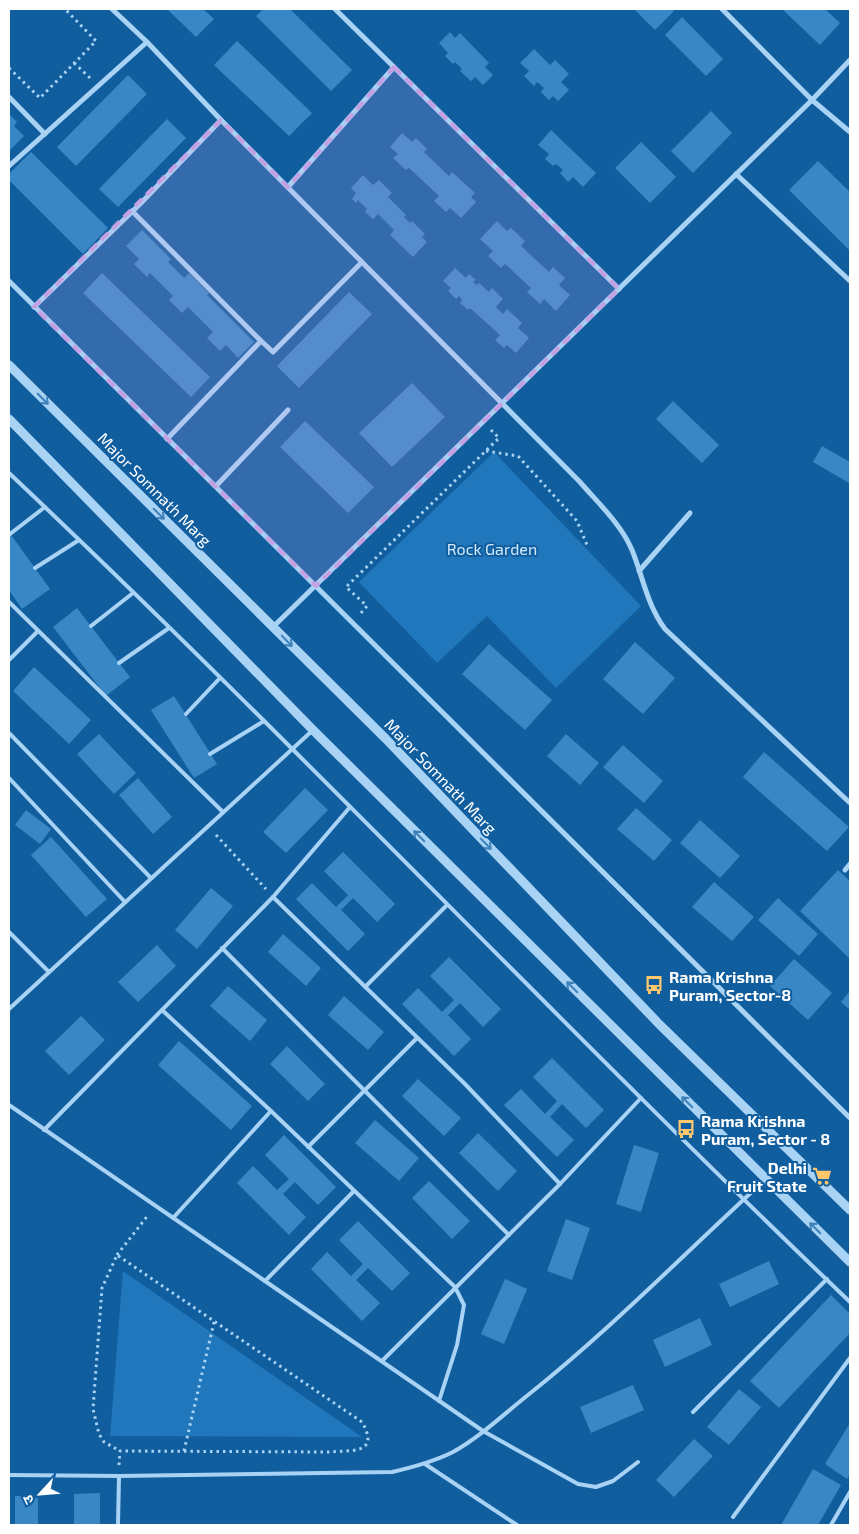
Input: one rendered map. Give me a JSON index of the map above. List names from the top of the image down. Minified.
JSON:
{"streets":{"street":["Major Somnath Marg"]},"parks":["Rock Garden"],"places":{"bus stop":["Rama Krishna Puram, Sector-8","Rama Krishna Puram, Sector - 8"],"supermarket":["Delhi Fruit State"]},"north":"bottom left"}
